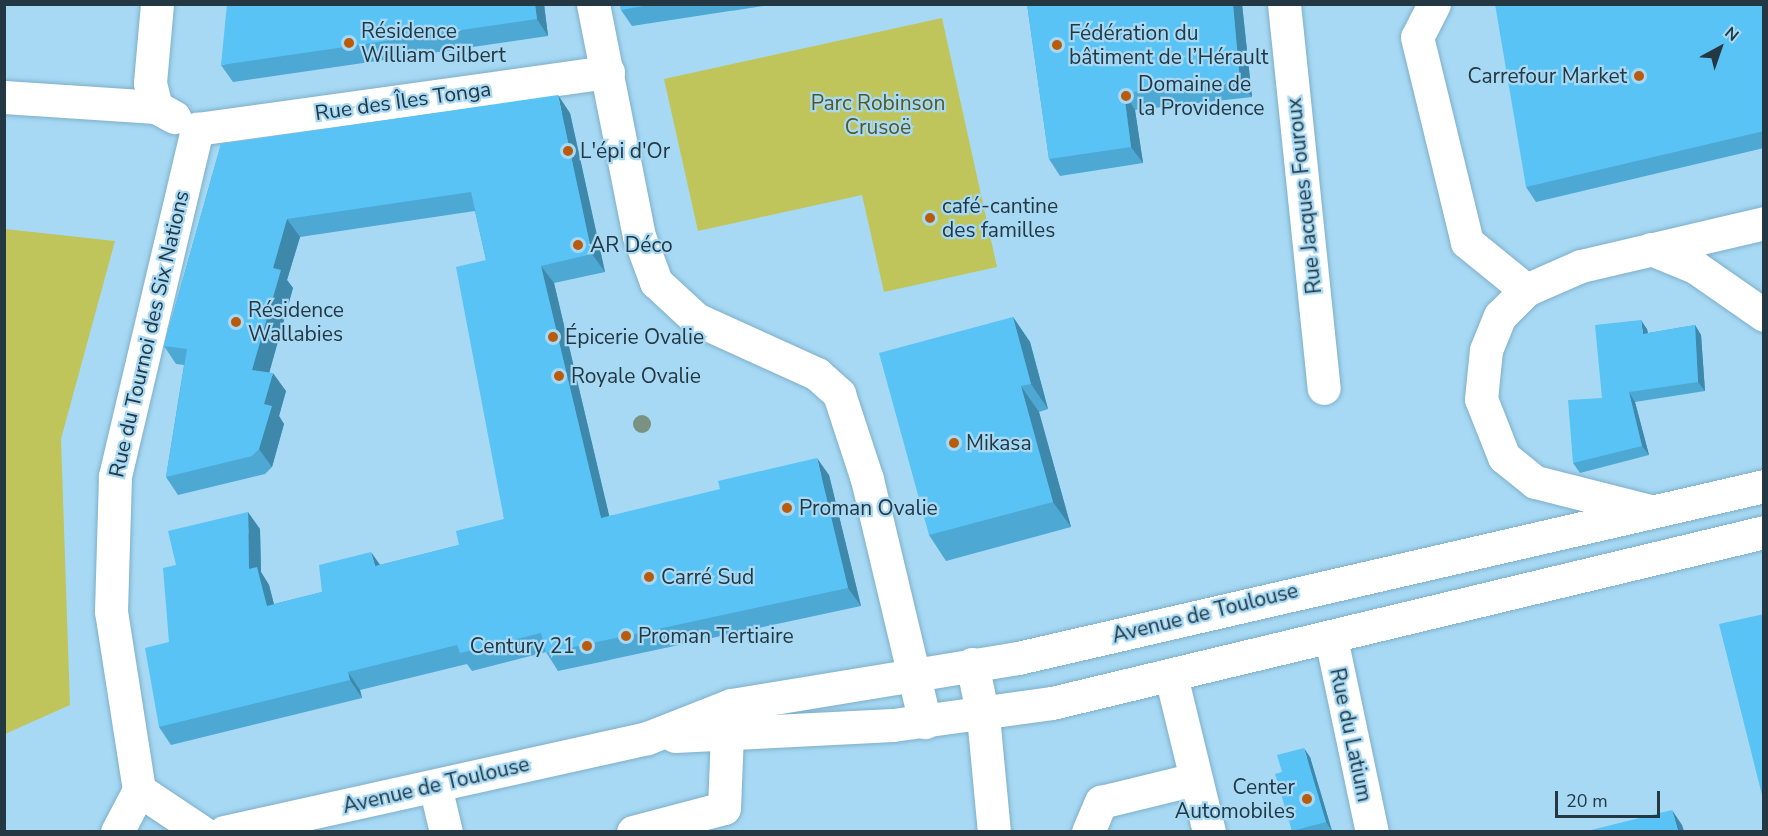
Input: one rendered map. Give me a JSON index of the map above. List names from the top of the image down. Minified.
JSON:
{"streets":{"street":["Rue des Îles Tonga","Rue Jacques Fouroux","Rue du Tournoi des Six Nations","Avenue de Toulouse","Rue du Latium"]},"crossings":[["Rue des Îles Tonga","Rue du Tournoi des Six Nations"],["Avenue de Toulouse","Rue du Latium"]],"parks":["Parc Robinson Crusoë"],"places":["Résidence William Gilbert","Fédération du bâtiment de l’Hérault","Carrefour Market","Domaine de la Providence","L'épi d'Or","café-cantine des familles","AR Déco","Résidence Wallabies","Épicerie Ovalie","Royale Ovalie","Mikasa","Proman Ovalie","Carré Sud","Proman Tertiaire","Century 21","Center Automobiles"],"scale_bar":"20 m","north":"top right"}
